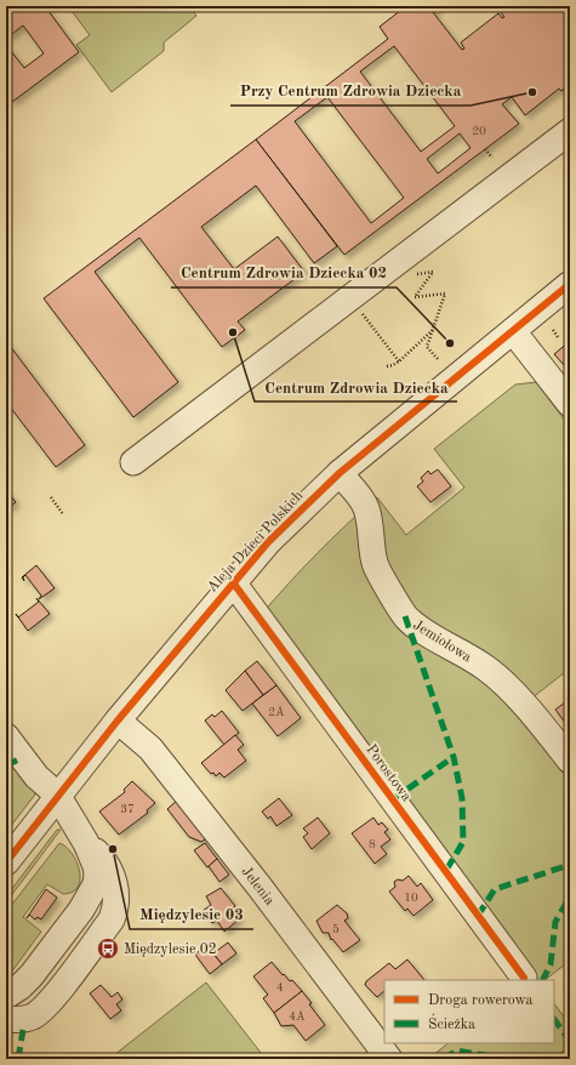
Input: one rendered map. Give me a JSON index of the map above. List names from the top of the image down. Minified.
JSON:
{"streets":{"street":["Aleja Dzieci Polskich","Jemiołowa","Porostowa","Jelenia"]},"crossings":[["Aleja Dzieci Polskich","Jemiołowa"],["Aleja Dzieci Polskich","Porostowa"],["Aleja Dzieci Polskich","Jelenia"]],"places":{"other":["Przy Centrum Zdrowia Dziecka","Centrum Zdrowia Dziecka","Centrum Zdrowia Dziecka 02","Międzylesie 03"],"bus stop":["Międzylesie 02"]},"house_numbers":["20","2A","37","8","10","5","4","4A"],"legend":["Droga rowerowa","Ścieżka"]}
